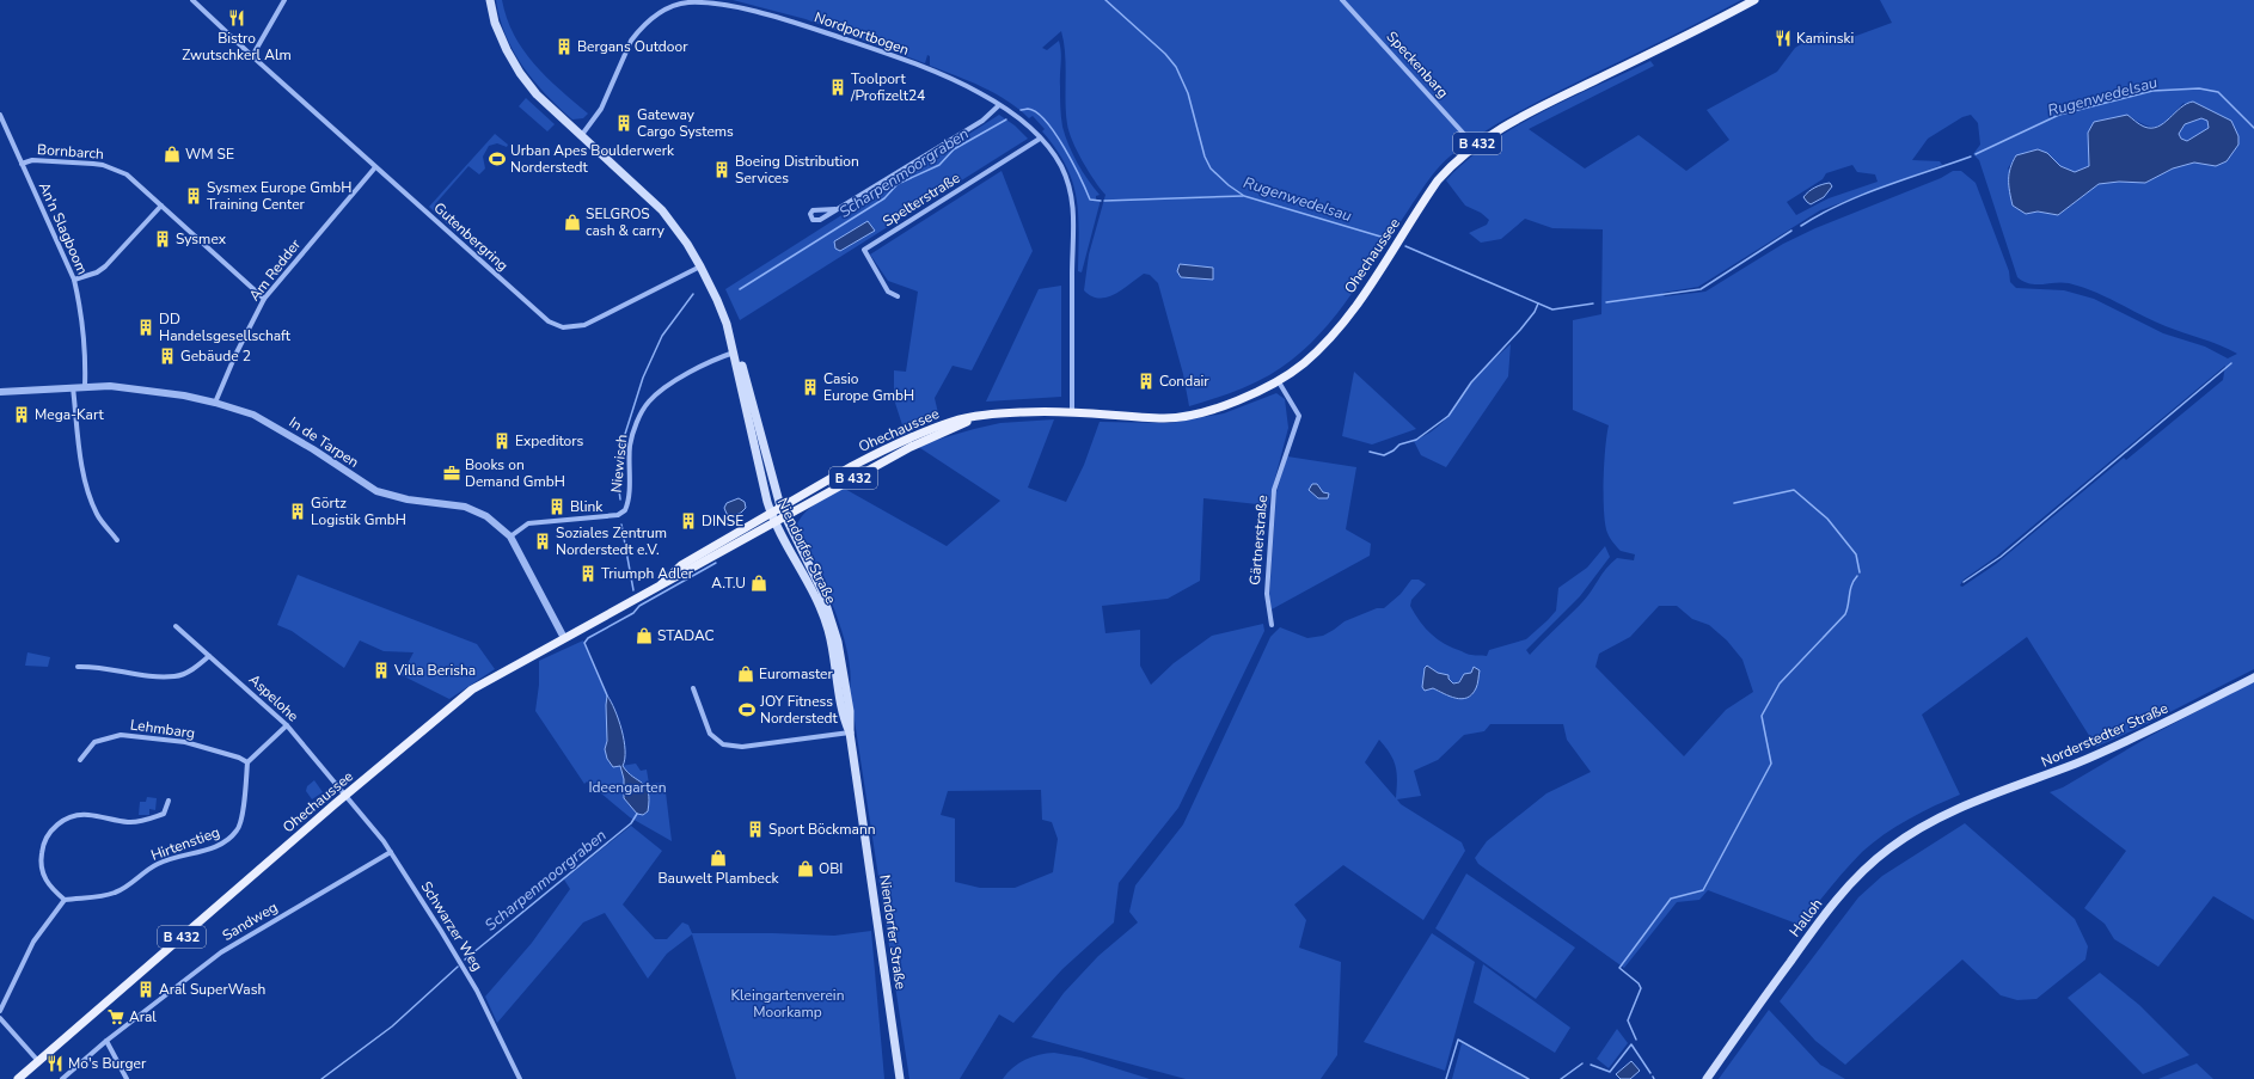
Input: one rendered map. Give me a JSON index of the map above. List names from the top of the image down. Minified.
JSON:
{"streets":{"main road":["B 432","Ohechaussee","Niendorfer Straße","Norderstedter Straße","Halloh"],"street":["Nordportbogen","Speckenbarg","Bornbarch","Spelterstraße","An'n Slagboom","Gutenbergring","Am Redder","In de Tarpen","Niewisch","Gärtnerstraße","Aspelohe","Lehmbarg","Hirtenstieg","Sandweg","Schwarzer Weg"]},"crossings":[["Nordportbogen","Spelterstraße"],["Nordportbogen","Ohechaussee"],["Nordportbogen","Niendorfer Straße"],["Speckenbarg","Ohechaussee"],["Bornbarch","An'n Slagboom"],["Bornbarch","Am Redder"],["An'n Slagboom","In de Tarpen"],["Gutenbergring","Am Redder"],["Gutenbergring","Niendorfer Straße"],["Ohechaussee","In de Tarpen"],["Ohechaussee","Gärtnerstraße"],["Ohechaussee","Niendorfer Straße"],["Ohechaussee","Aspelohe"],["Ohechaussee","Schwarzer Weg"],["Am Redder","In de Tarpen"],["In de Tarpen","Niewisch"],["Niewisch","Niendorfer Straße"],["Aspelohe","Schwarzer Weg"],["Lehmbarg","Hirtenstieg"],["Norderstedter Straße","Halloh"],["Sandweg","Schwarzer Weg"]],"water":["Rugenwedelsau","Scharpenmoorgraben"],"parks":["Ideengarten","Kleingartenverein Moorkamp"],"places":{"restaurant":["Bistro Zwutschkerl Alm","Kaminski","Mo's Burger"],"building":["Bergans Outdoor","Toolport /Profizelt24","Gateway Cargo Systems","Boeing Distribution Services","Sysmex Europe GmbH Training Center","Sysmex","DD Handelsgesellschaft","Gebäude 2","Condair","Casio Europe GmbH","Mega-Kart","Expeditors","Blink","Görtz Logistik GmbH","DINSE","Soziales Zentrum Norderstedt e.V.","Triumph Adler","Villa Berisha","Sport Böckmann","Aral SuperWash"],"shop":["WM SE","SELGROS cash & carry","A.T.U","STADAC","Euromaster","Bauwelt Plambeck","OBI"],"sports":["Urban Apes Boulderwerk Norderstedt","JOY Fitness Norderstedt"],"office":["Books on Demand GmbH"],"supermarket":["Aral"]}}
